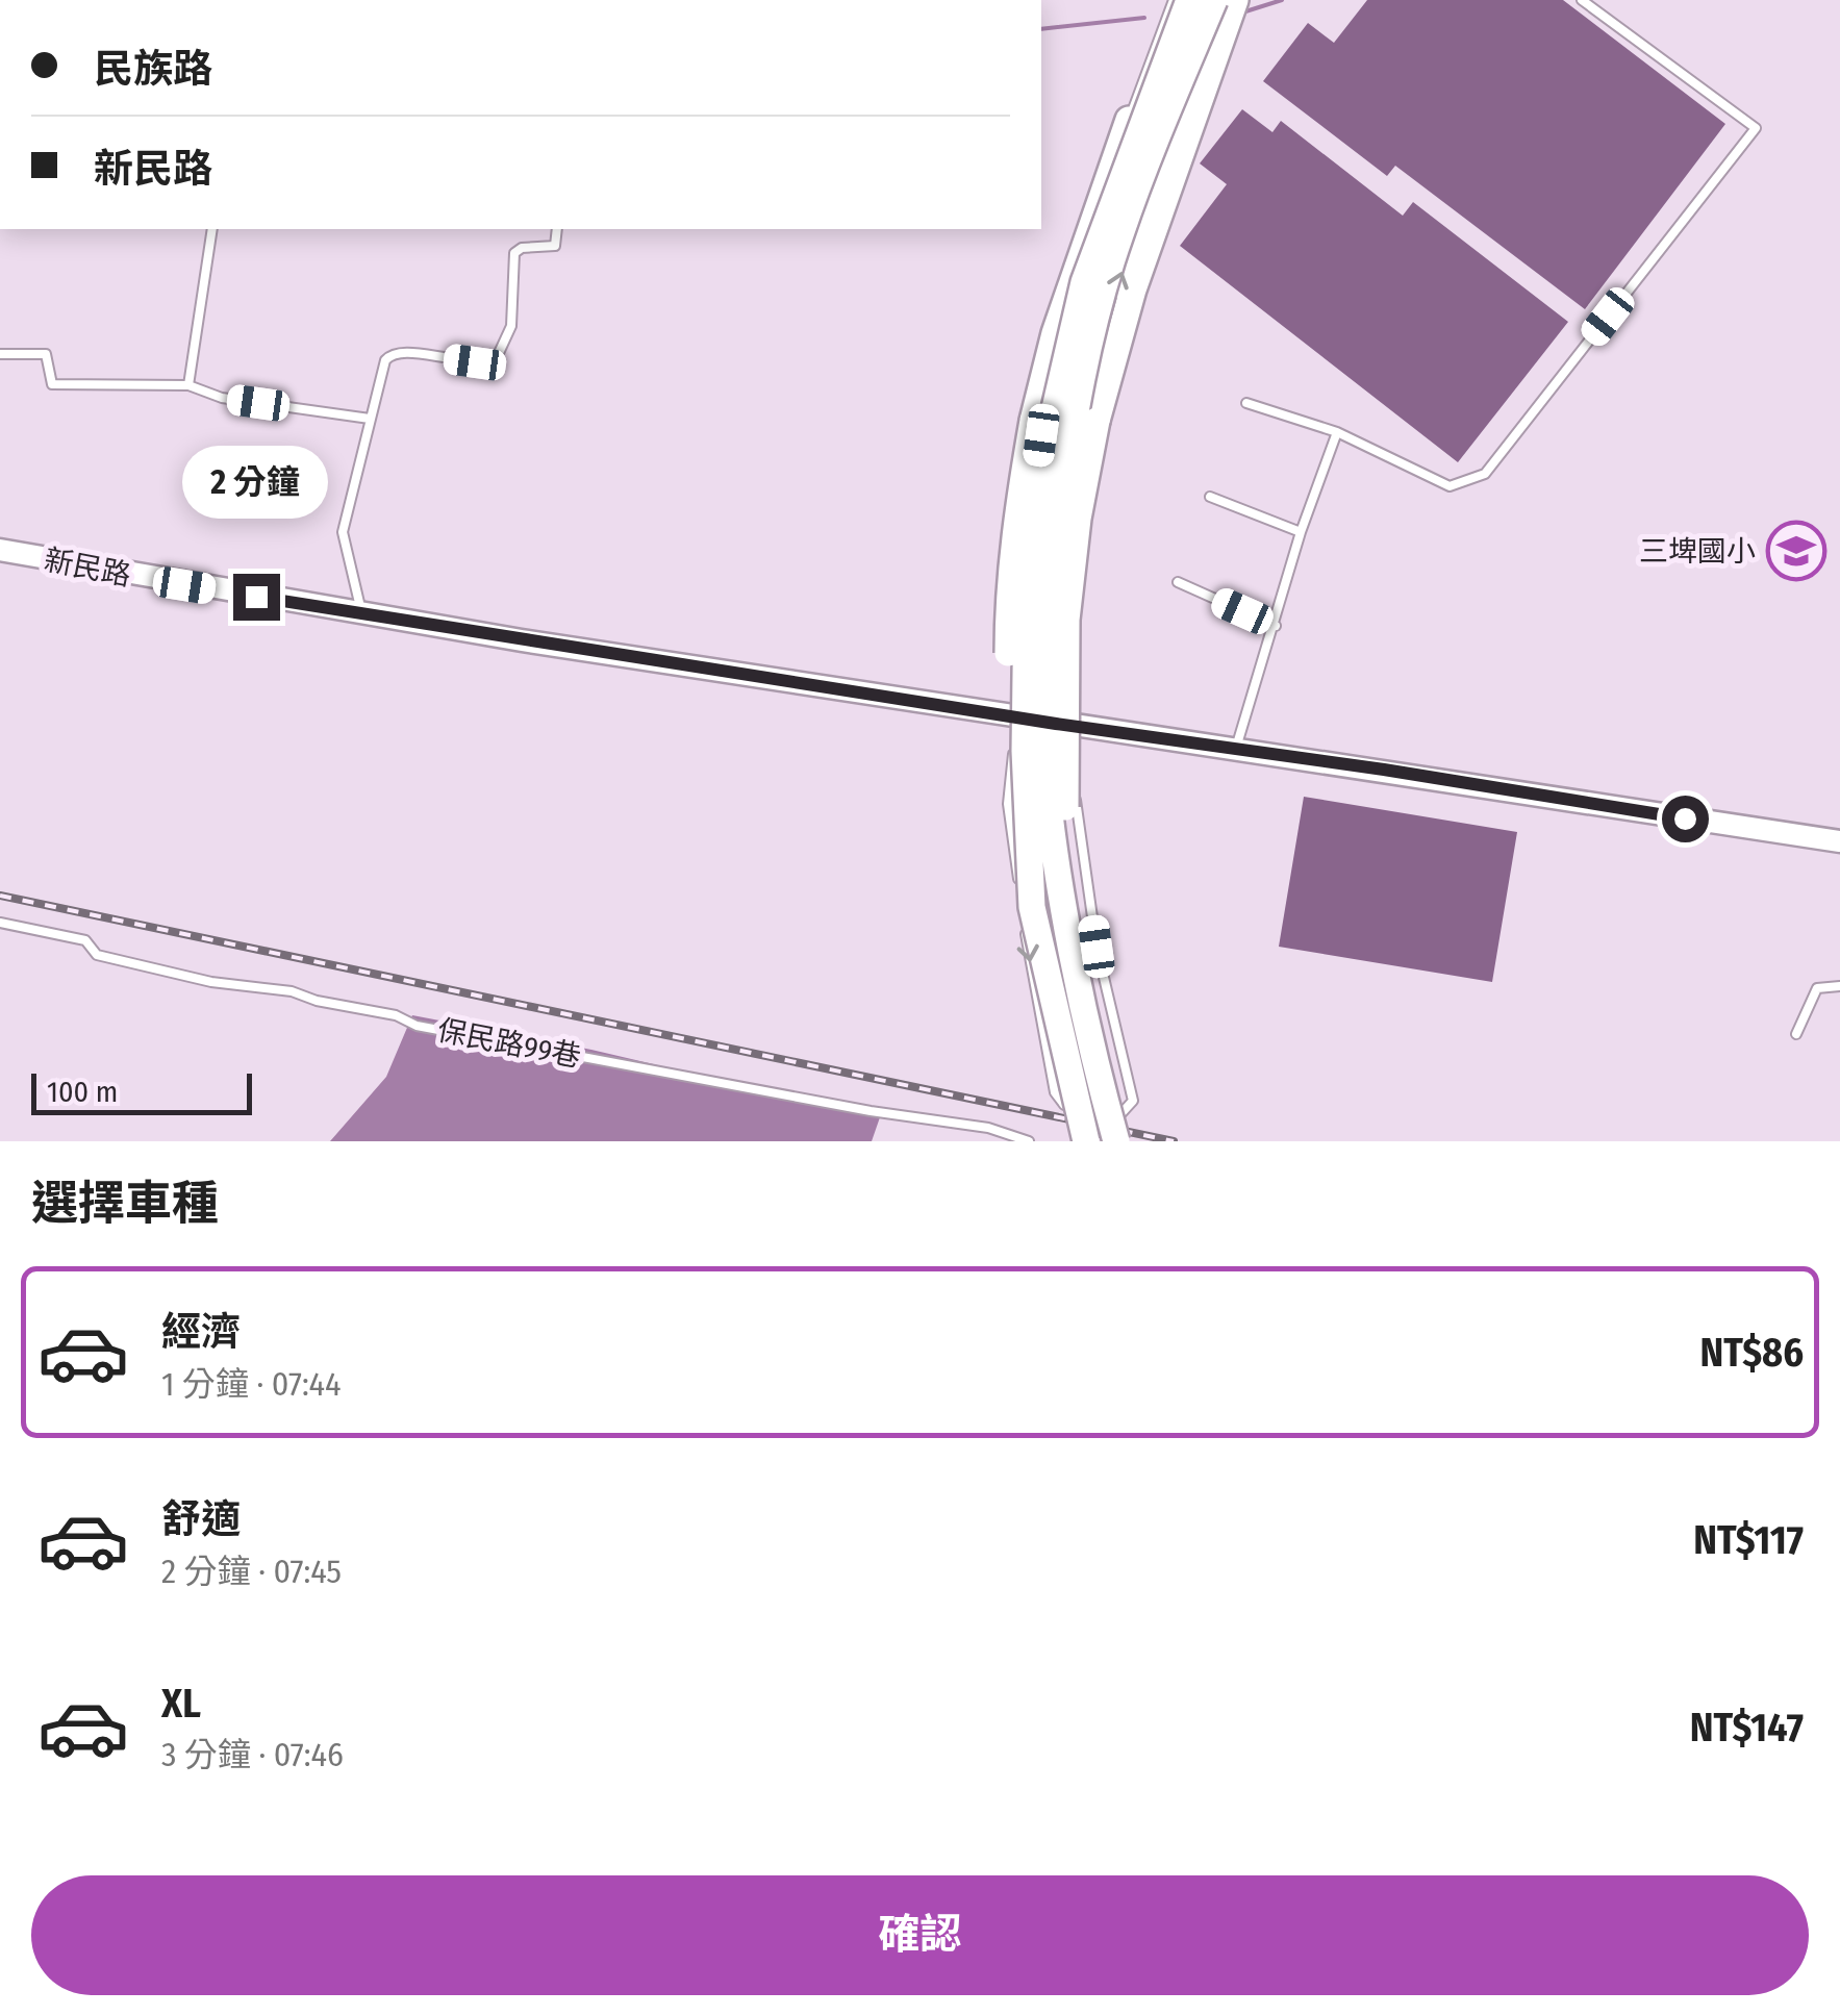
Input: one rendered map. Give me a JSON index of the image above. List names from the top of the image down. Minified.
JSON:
{"streets":{"street":["新民路"],"lane":["保民路99巷"]},"places":{"school or university":["三埤國小"]},"scale_bar":"100 m","page":{"banner":["民族路","新民路"],"bubble":"2 分鐘","scale":"100 m","heading":"選擇車種","list":[{"name":"經濟","note":"1 分鐘 · 07:44","value":"NT$86"},{"name":"舒適","note":"2 分鐘 · 07:45","value":"NT$117"},{"name":"XL","note":"3 分鐘 · 07:46","value":"NT$147"}],"buttons":"確認"}}
